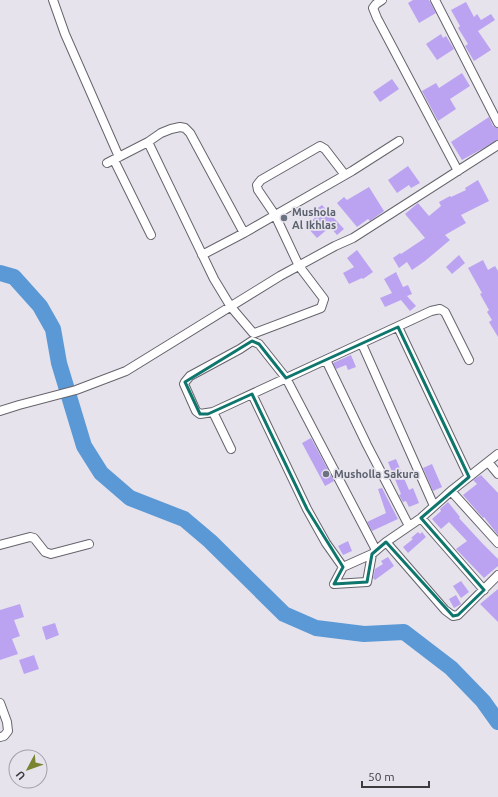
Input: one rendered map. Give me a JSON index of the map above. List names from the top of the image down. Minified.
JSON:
{"places":["Mushola Al Ikhlas","Musholla Sakura"],"scale_bar":"50 m","north":"bottom left"}
